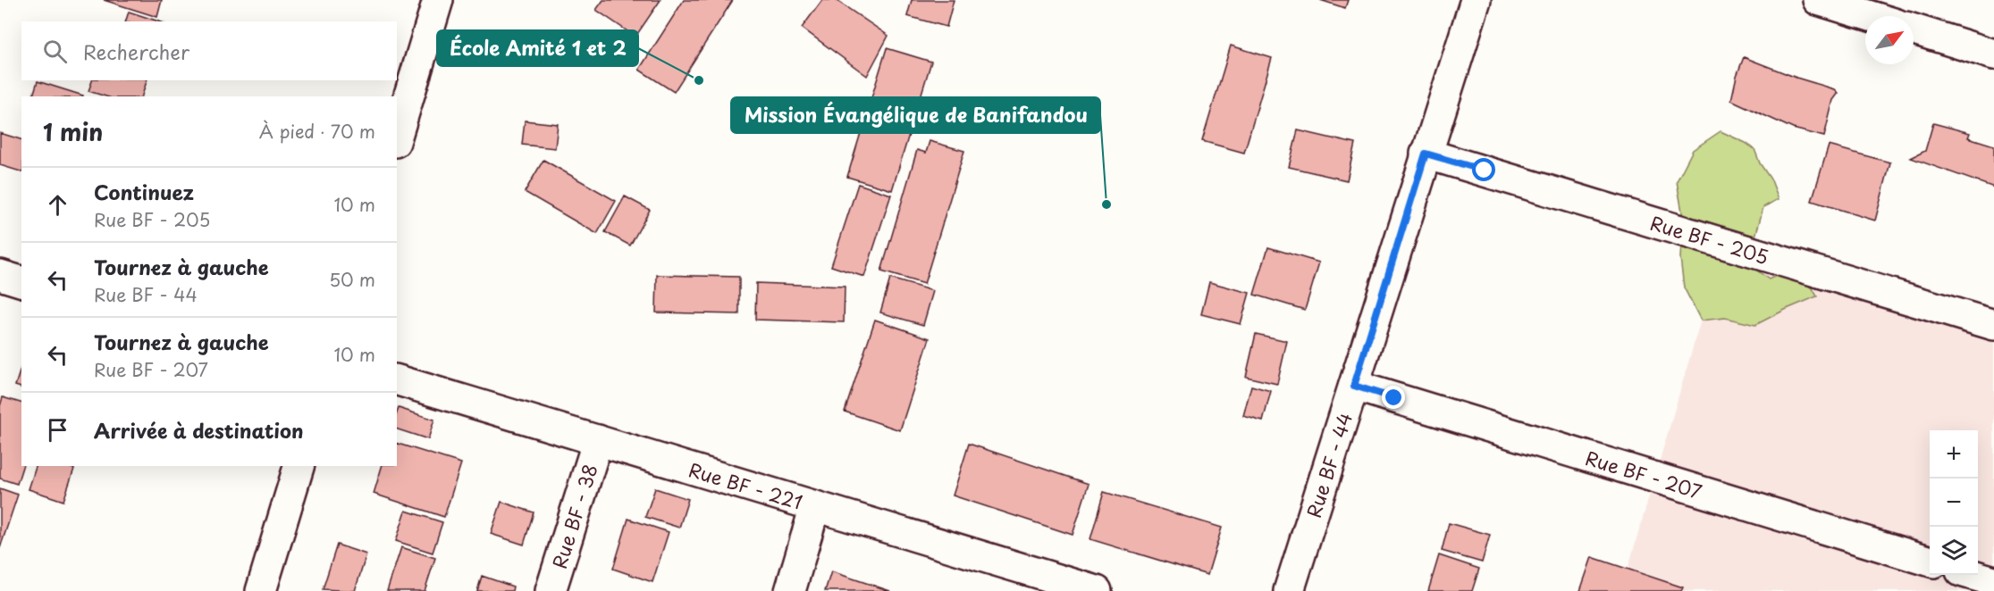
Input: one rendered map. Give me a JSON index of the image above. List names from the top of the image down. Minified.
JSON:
{"streets":{"street":["Rue BF - 205","Rue BF - 44","Rue BF - 207","Rue BF - 221","Rue BF - 38"]},"crossings":[["Rue BF - 205","Rue BF - 44"],["Rue BF - 44","Rue BF - 207"],["Rue BF - 221","Rue BF - 38"]],"places":["École Amité 1 et 2","Mission Évangélique de Banifandou"],"north":"top right","page":{"search":"Rechercher","heading":["1 min","À pied · 70 m"],"list":[["Continuez","Rue BF - 205","10 m"],["Tournez à gauche","Rue BF - 44","50 m"],["Tournez à gauche","Rue BF - 207","10 m"],"Arrivée à destination"],"map_buttons":["+","−"]}}
